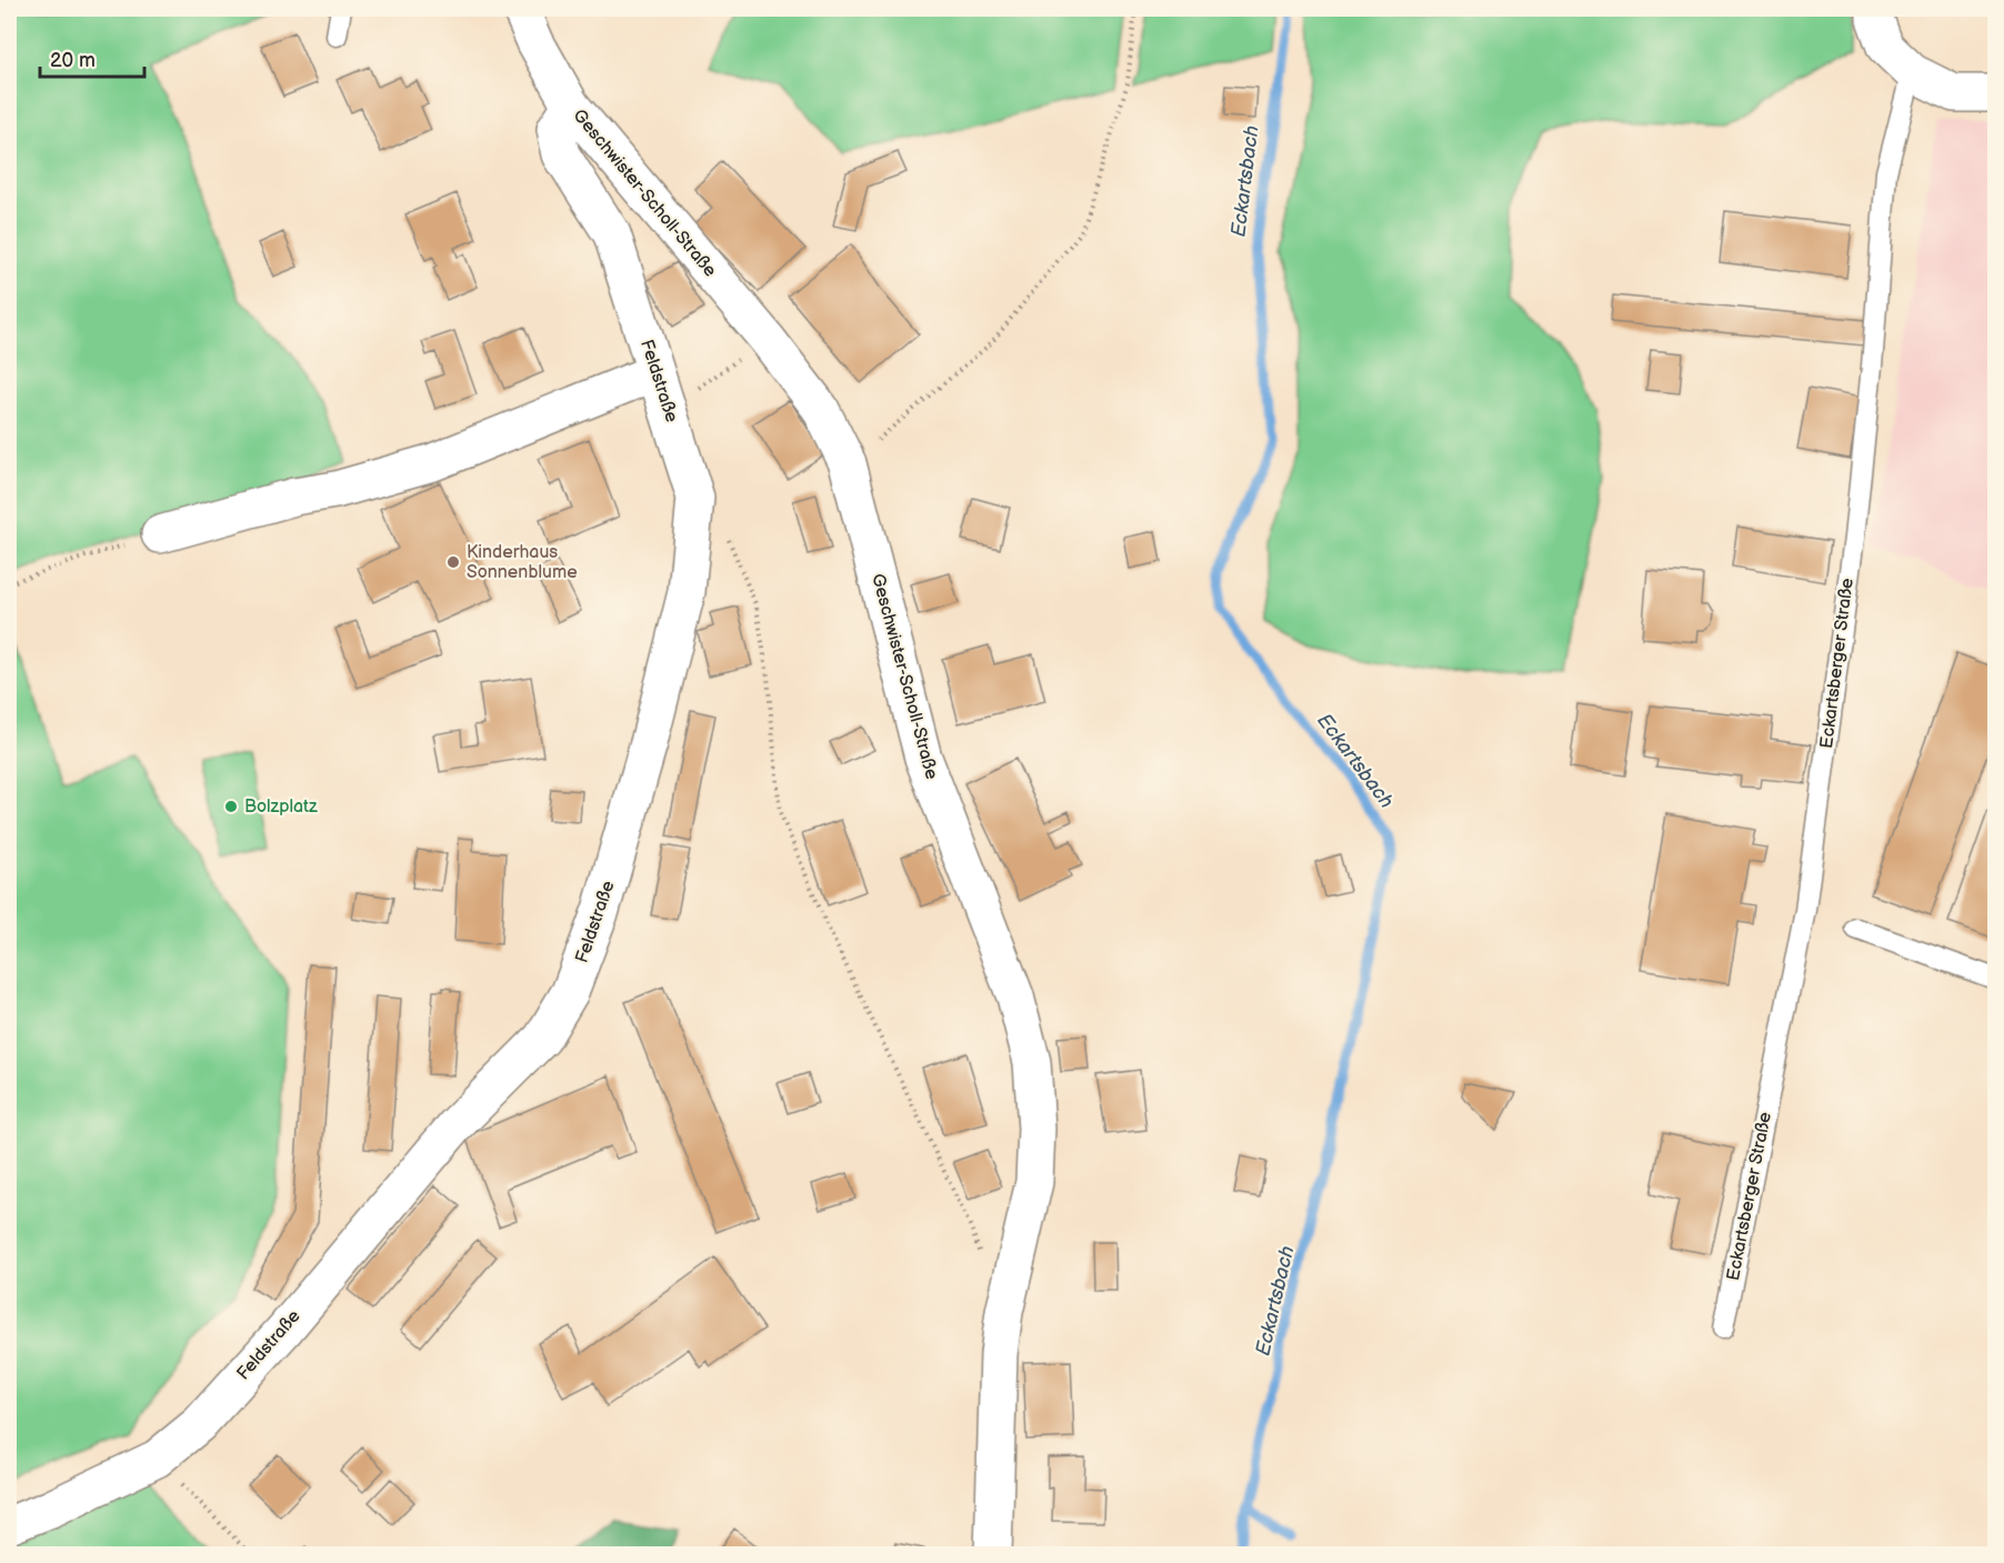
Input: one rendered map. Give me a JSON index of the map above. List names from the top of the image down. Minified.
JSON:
{"streets":{"street":["Geschwister-Scholl-Straße","Feldstraße"],"lane":["Eckartsberger Straße"]},"crossings":[["Geschwister-Scholl-Straße","Feldstraße"]],"water":["Eckartsbach"],"places":["Kinderhaus Sonnenblume","Bolzplatz"],"scale_bar":"20 m"}
